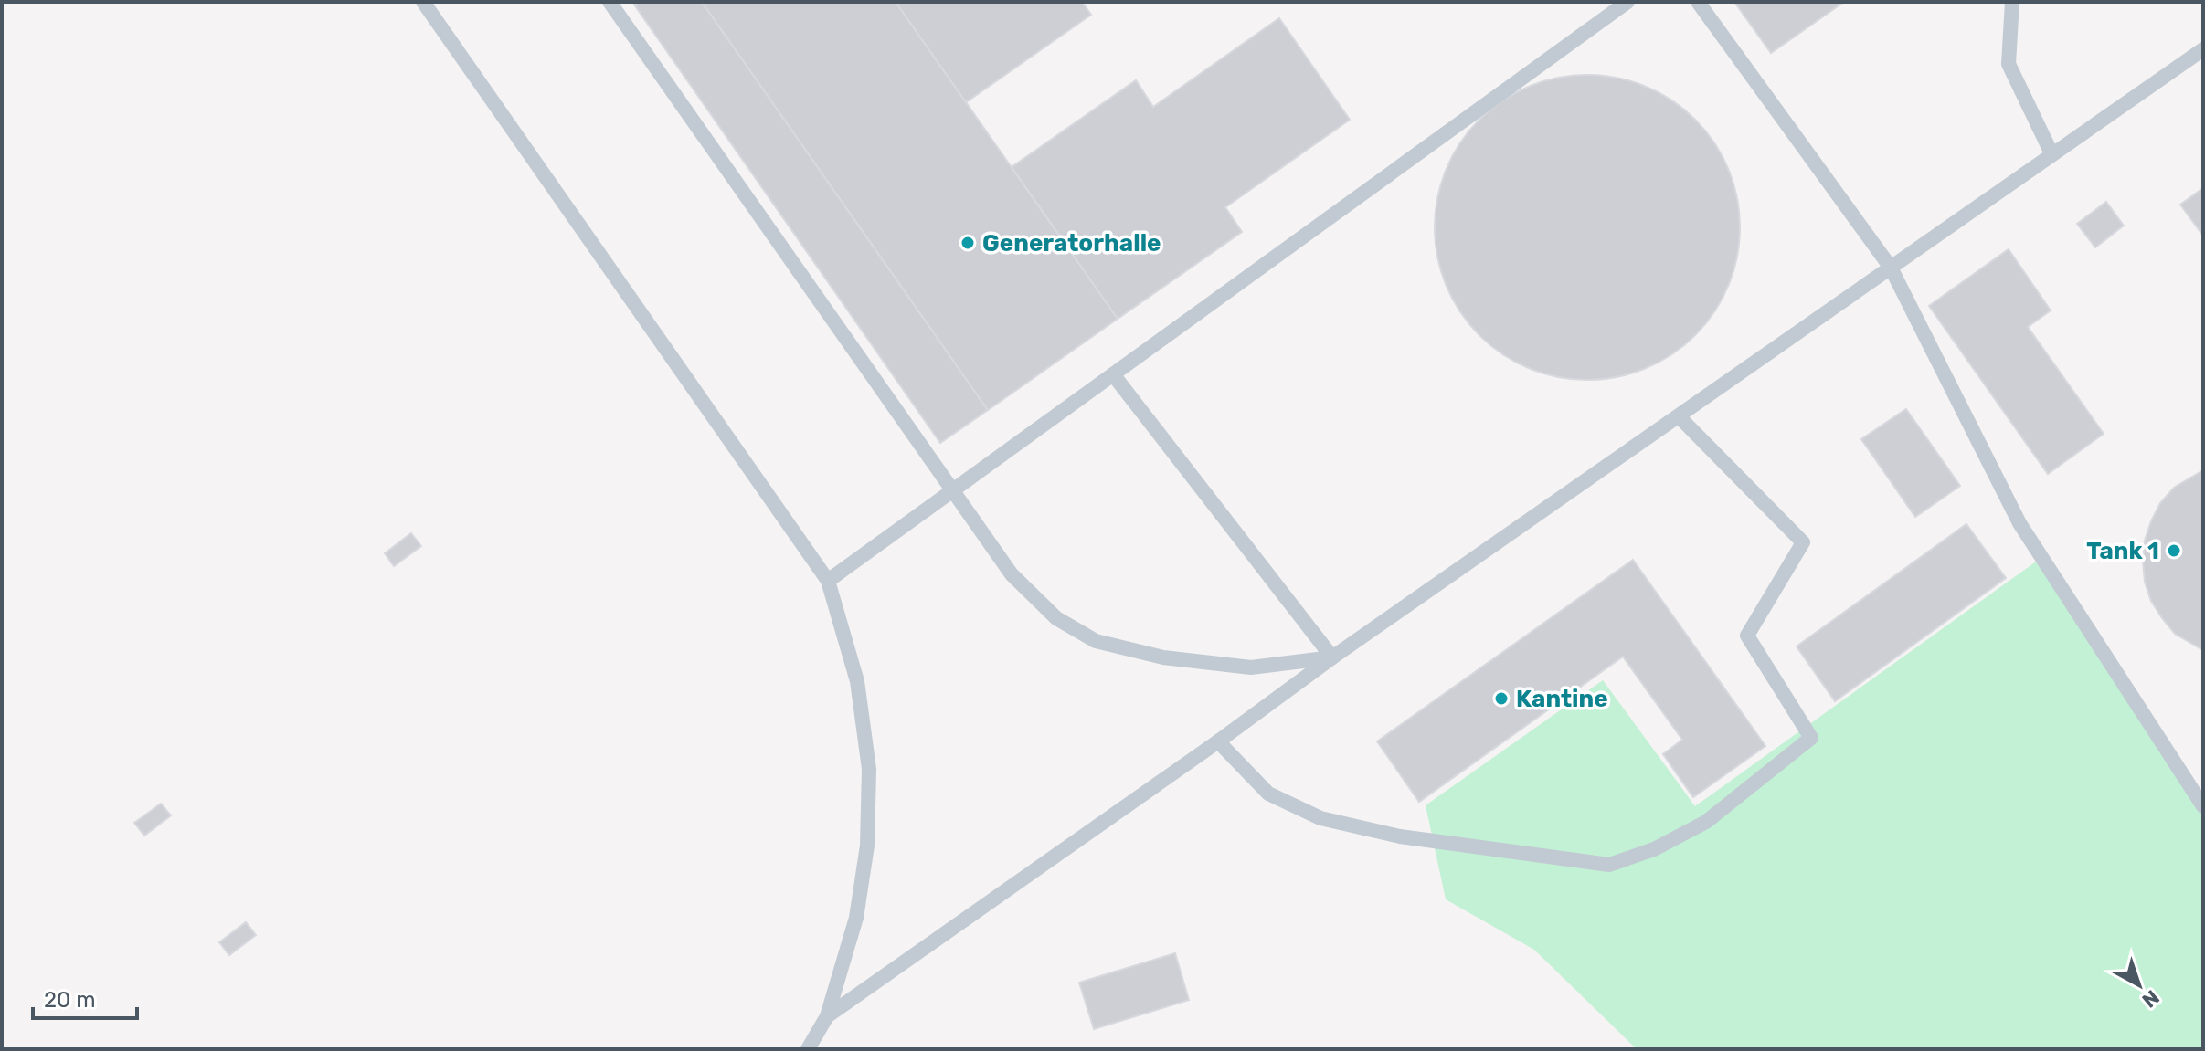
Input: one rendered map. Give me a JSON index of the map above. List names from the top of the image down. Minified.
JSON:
{"places":["Generatorhalle","Tank 1","Kantine"],"scale_bar":"20 m","north":"bottom right"}
